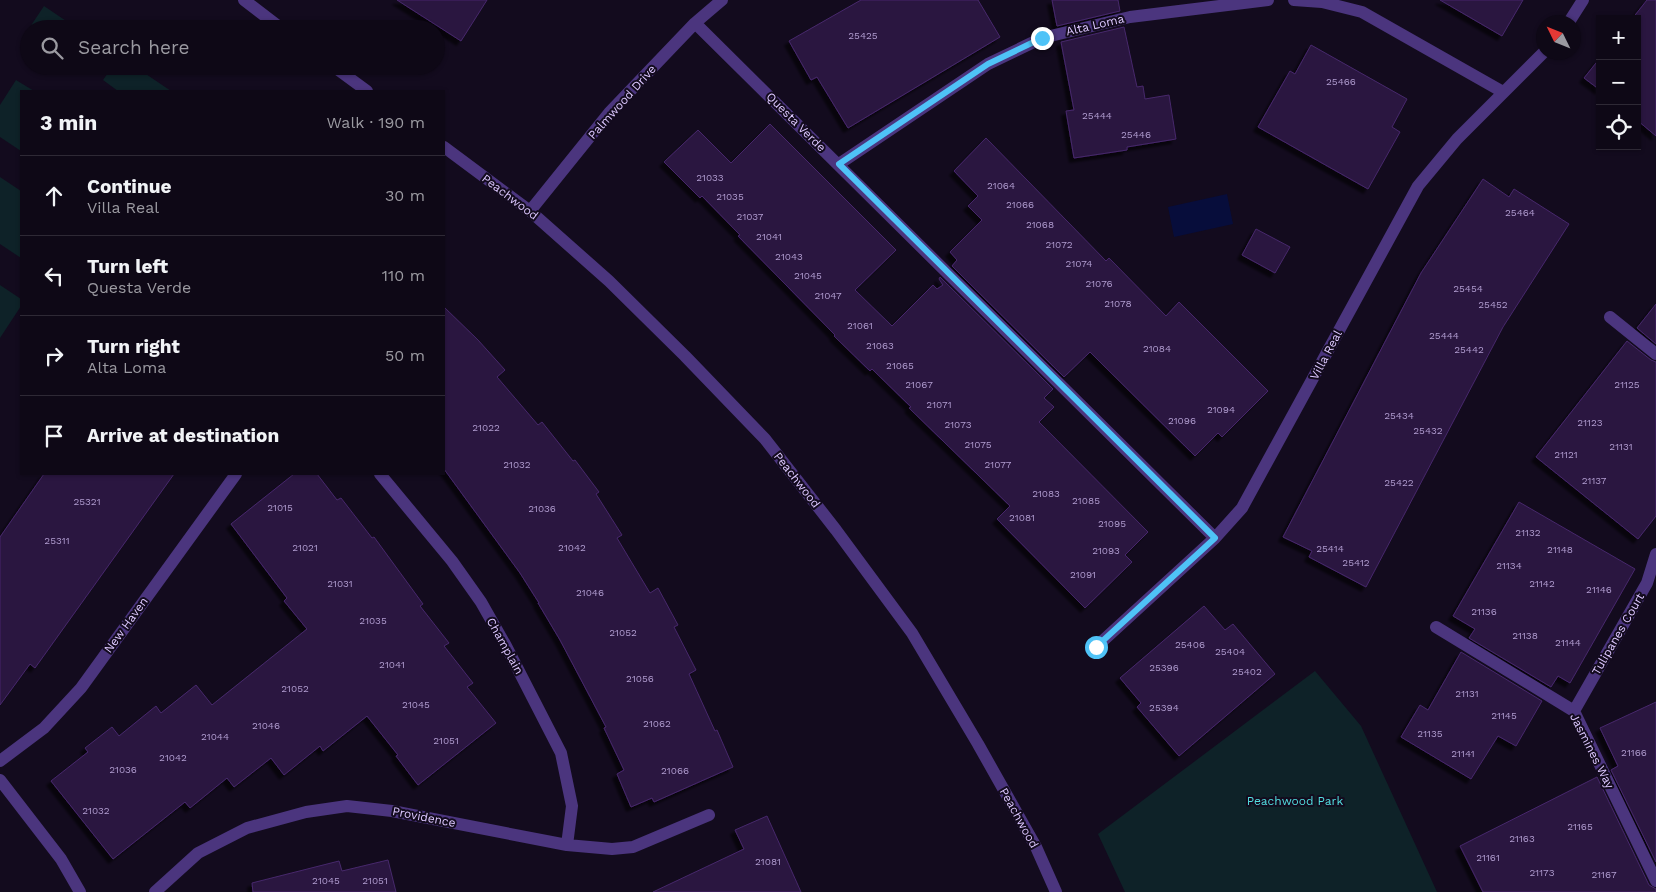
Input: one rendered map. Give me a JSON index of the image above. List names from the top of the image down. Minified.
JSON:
{"streets":{"street":["Alta Loma","Palmwood Drive","Questa Verde","Peachwood","Villa Real","New Haven","Tulipanes Court","Champlain","Jasmines Way","Providence"]},"crossings":[["Alta Loma","Questa Verde"],["Palmwood Drive","Questa Verde"],["Palmwood Drive","Peachwood"],["Questa Verde","Villa Real"],["Tulipanes Court","Jasmines Way"],["Champlain","Providence"]],"parks":["Peachwood Park"],"house_numbers":["25425","25466","25444","25446","21033","21064","21035","21066","25464","21037","21068","21041","21072","21043","21074","21045","21076","25454","21047","21078","25452","21061","25444","21063","21084","25442","21065","21067","21125","21071","21094","25434","21096","21123","21073","21022","25432","21075","21131","21121","21032","21077","21137","25422","21083","21085","25321","21015","21036","21081","21095","21132","25311","21021","21042","25414","21148","21093","25412","21134","21091","21031","21142","21146","21046","21136","21035","21052","21138","21144","25406","25404","21041","25396","25402","21056","21052","21131","21045","25394","21145","21062","21046","21135","21044","21051","21166","21141","21042","21036","21066","21032","21165","21163","21161","21081","21173","21167","21045","21051"],"north":"top left","page":{"map_buttons":["+","−"],"search":"Search here","heading":["3 min","Walk · 190 m"],"list":[["Continue","Villa Real","30 m"],["Turn left","Questa Verde","110 m"],["Turn right","Alta Loma","50 m"],"Arrive at destination"]}}
